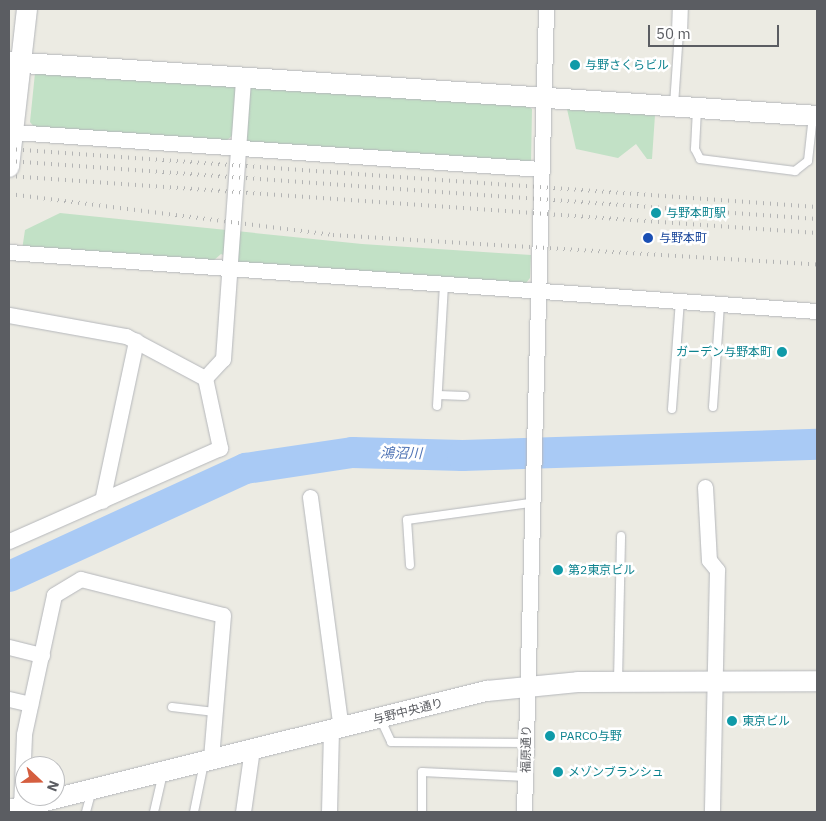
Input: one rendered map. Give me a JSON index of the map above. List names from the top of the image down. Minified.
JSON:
{"streets":{"street":["与野中央通り","福原通り"]},"crossings":[["与野中央通り","福原通り"]],"water":["鴻沼川"],"places":["与野さくらビル","与野本町駅","与野本町","ガーデン与野本町","第2東京ビル","東京ビル","PARCO与野","メゾンブランシュ"],"scale_bar":"50 m","north":"right"}
